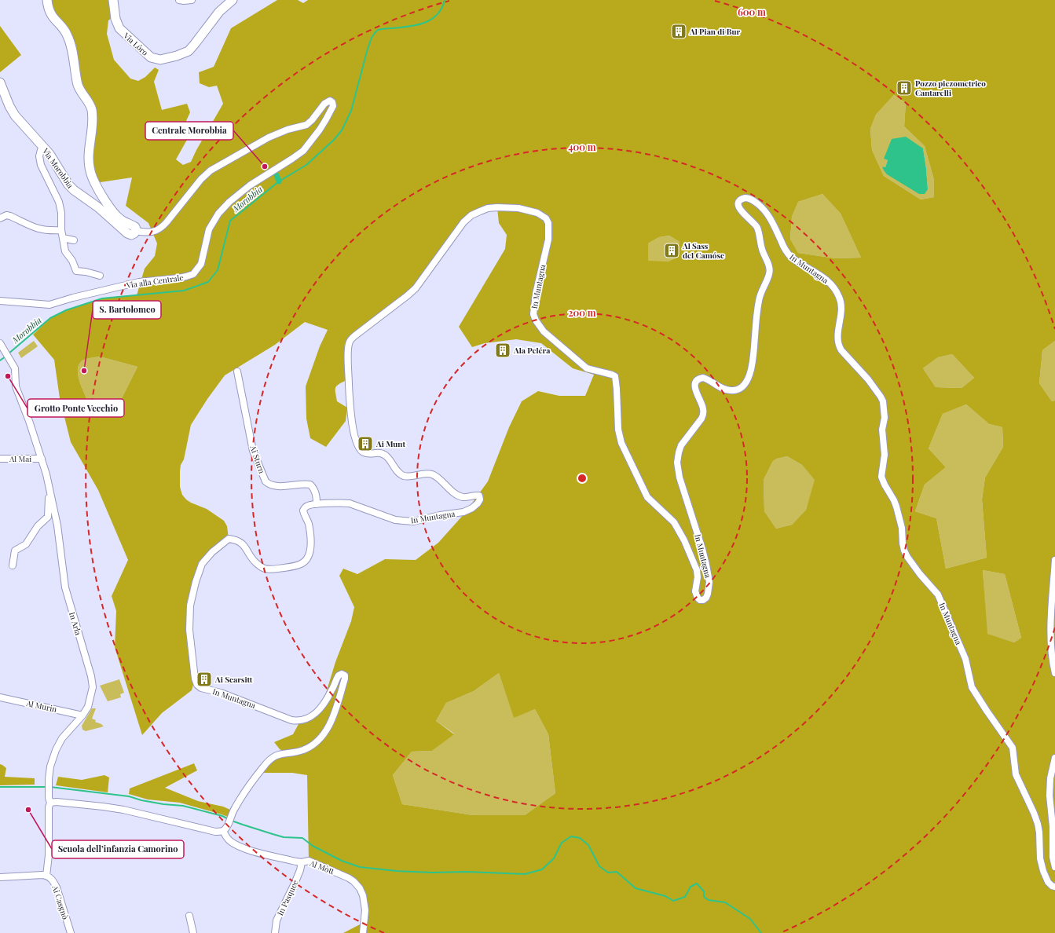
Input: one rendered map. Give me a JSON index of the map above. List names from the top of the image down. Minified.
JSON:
{"streets":{"street":["Via Lôro","Via Morobbia","In Muntagna","Via alla Centrale","Al Mai","Ai Sturn","In Arla","Al Murin","Al Mòtt","In Pasquee","Ai Casgnò"]},"crossings":[["Via Morobbia","Via alla Centrale"],["In Muntagna","Ai Sturn"],["In Muntagna","Al Mòtt"],["Al Mai","In Arla"],["In Arla","Al Murin"],["In Arla","Ai Casgnò"],["Al Mòtt","In Pasquee"]],"water":["Morobbia"],"places":{"building":["Al Pian di Bur","Pozzo piezometrico Cantarelli","Al Sass del Camósc","Ala Peléra","Ai Munt","Ai Scarsitt"],"other":["Centrale Morobbia","S. Bartolomeo","Grotto Ponte Vecchio","Scuola dell’infanzia Camorino"]},"rings":["600 m","400 m","200 m"]}
